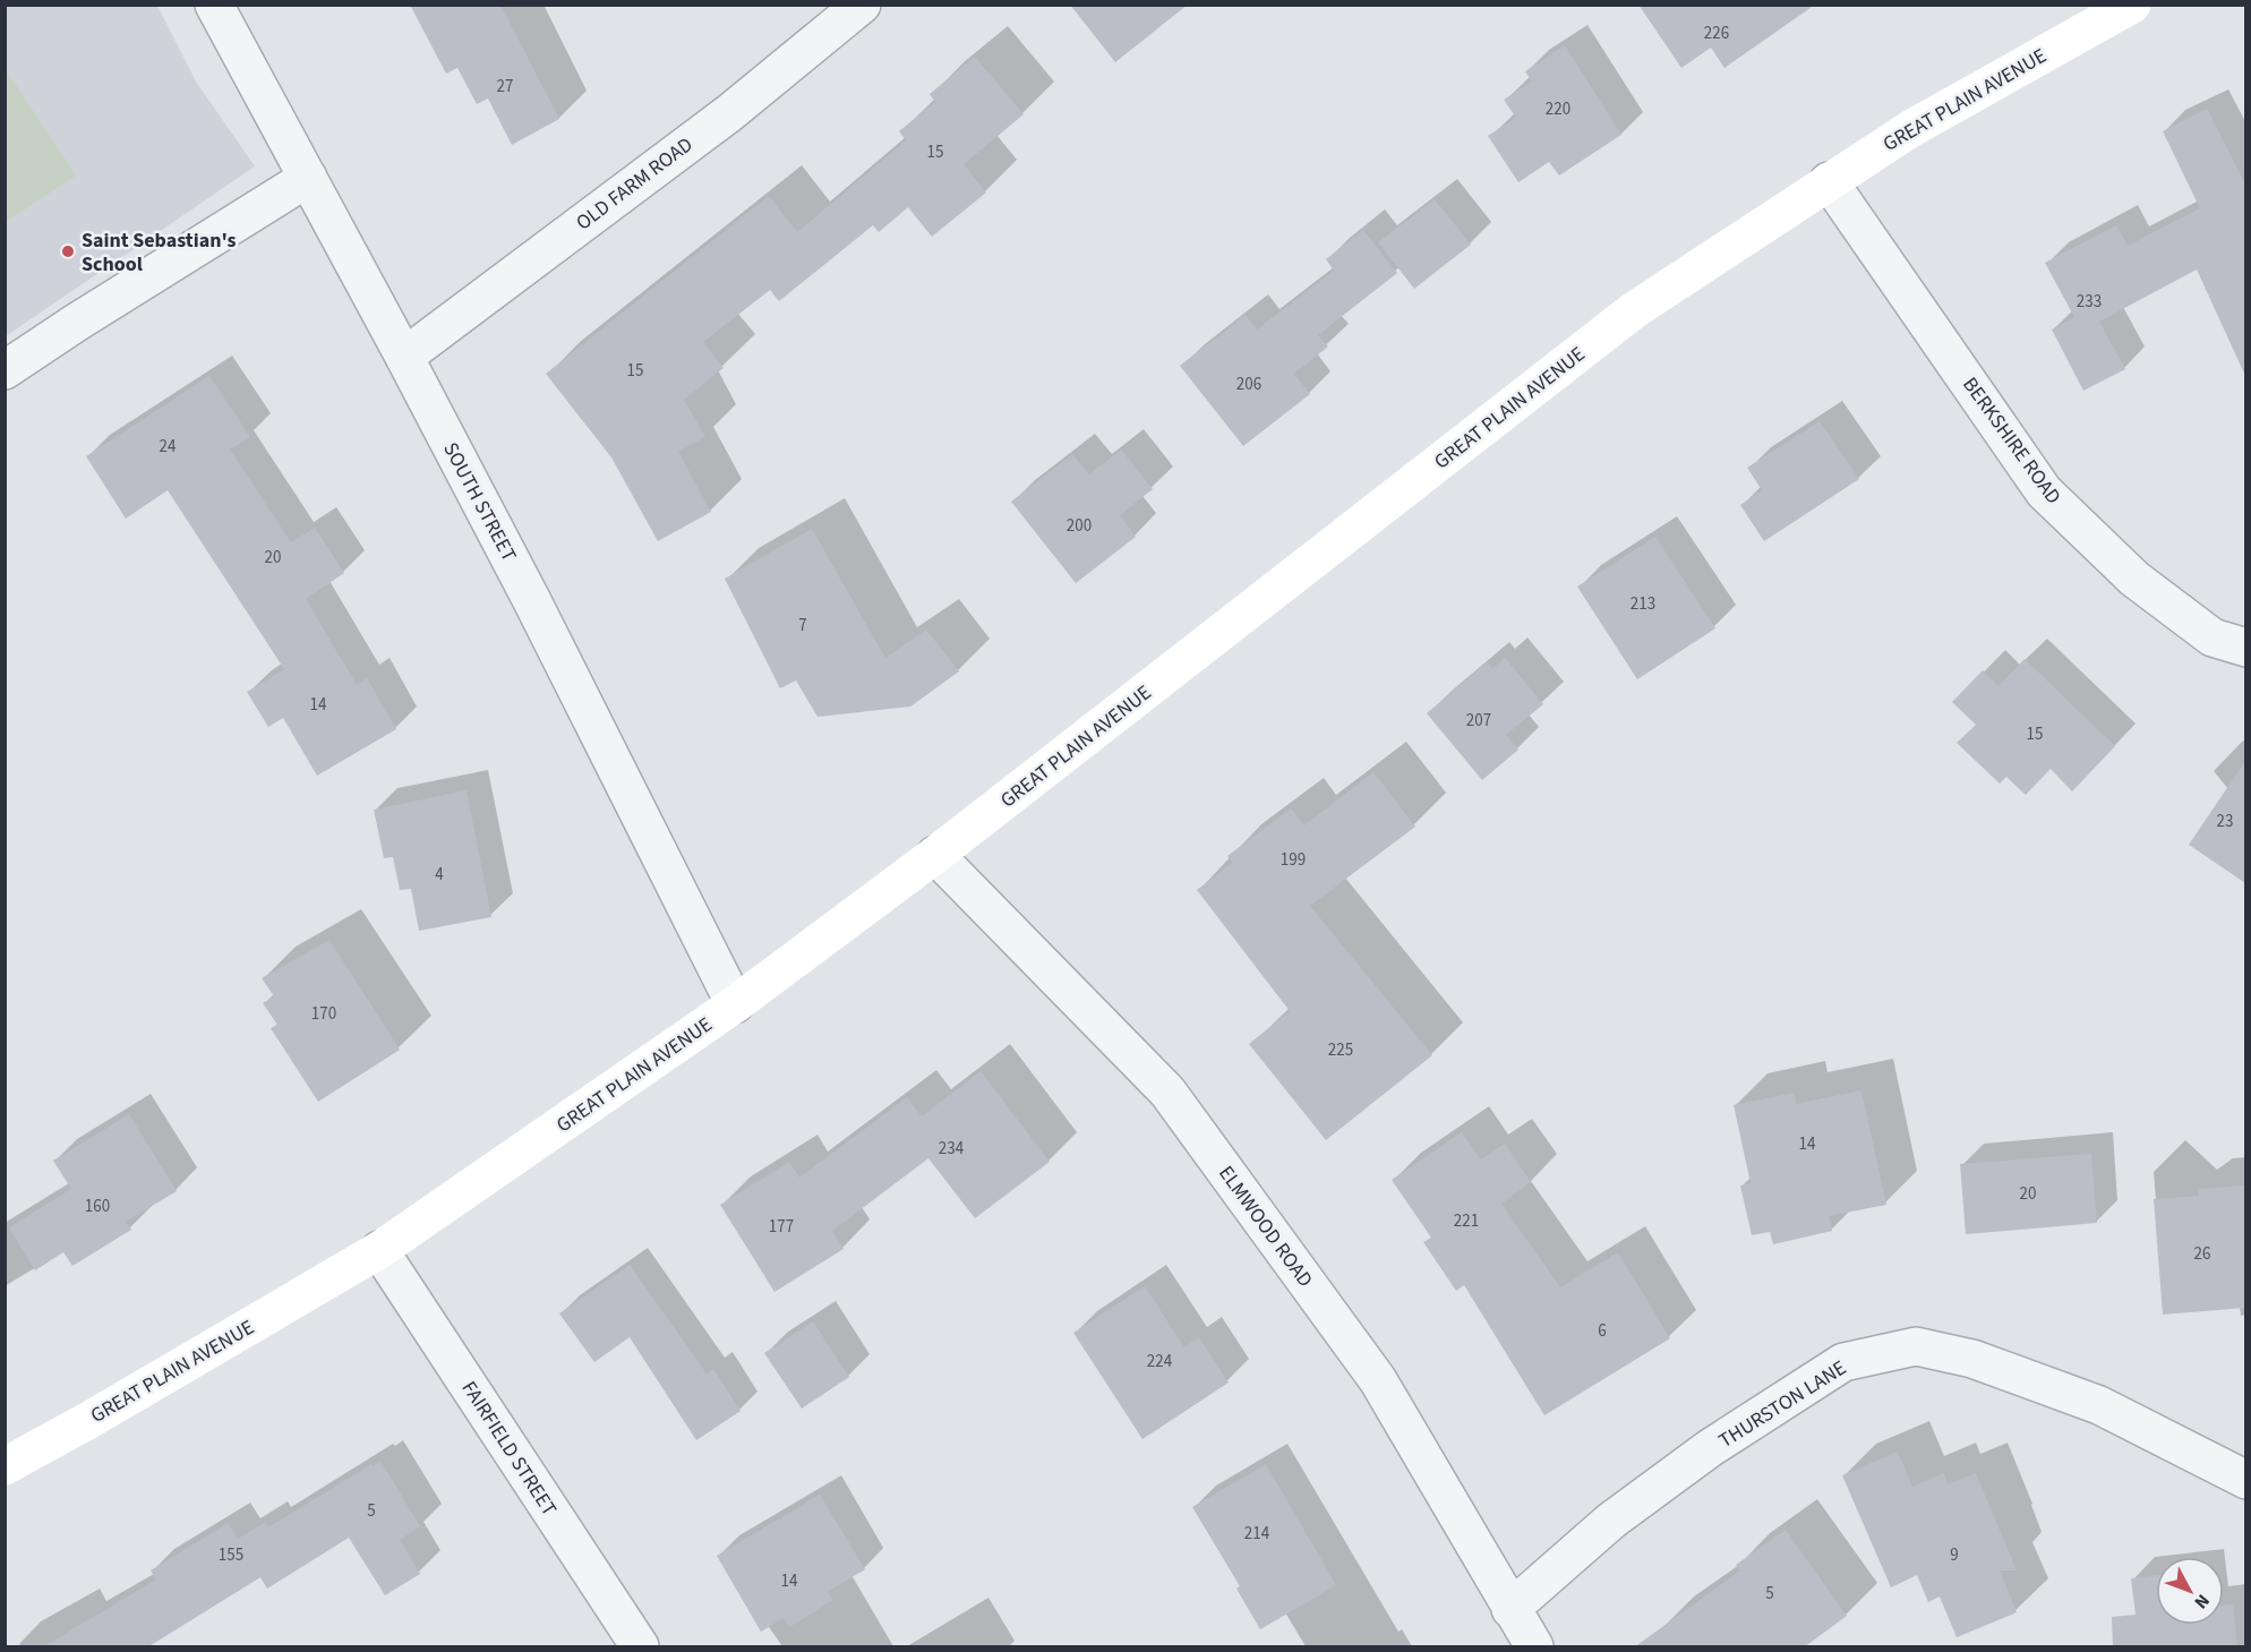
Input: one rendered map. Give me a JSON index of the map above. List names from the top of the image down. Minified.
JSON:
{"streets":{"main road":["GREAT PLAIN AVENUE"],"street":["OLD FARM ROAD","BERKSHIRE ROAD","SOUTH STREET","ELMWOOD ROAD","THURSTON LANE","FAIRFIELD STREET"]},"crossings":[["GREAT PLAIN AVENUE","BERKSHIRE ROAD"],["GREAT PLAIN AVENUE","SOUTH STREET"],["GREAT PLAIN AVENUE","ELMWOOD ROAD"],["GREAT PLAIN AVENUE","FAIRFIELD STREET"],["OLD FARM ROAD","SOUTH STREET"],["ELMWOOD ROAD","THURSTON LANE"]],"places":["Saint Sebastian's School"],"house_numbers":["226","27","220","15","233","15","206","24","200","20","213","7","14","207","15","23","199","4","170","225","14","234","20","160","221","177","26","6","224","5","214","155","9","14","5"],"north":"bottom right"}
